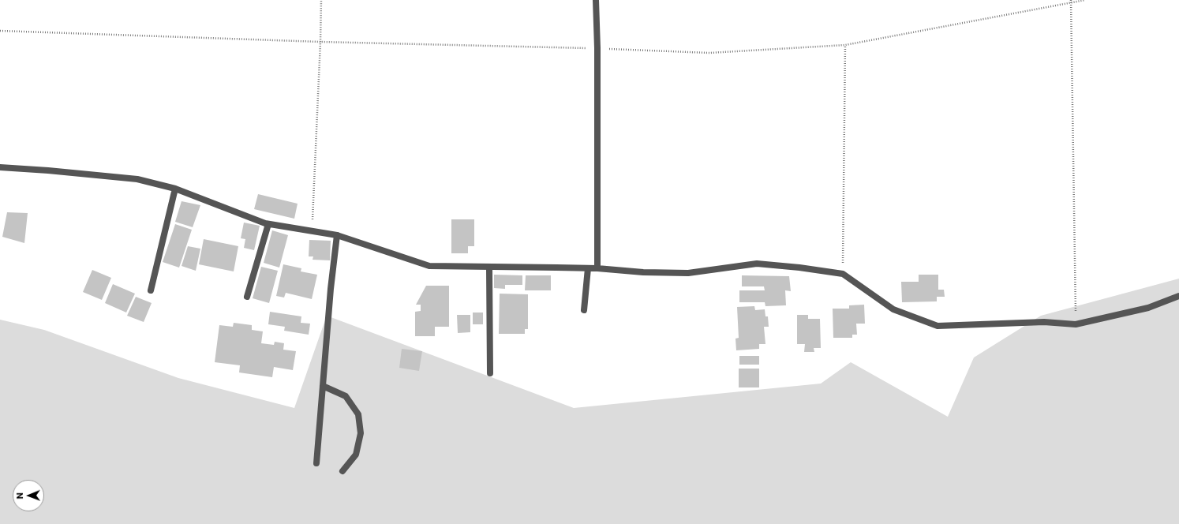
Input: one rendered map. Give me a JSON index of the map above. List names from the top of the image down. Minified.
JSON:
{"north":"left"}
